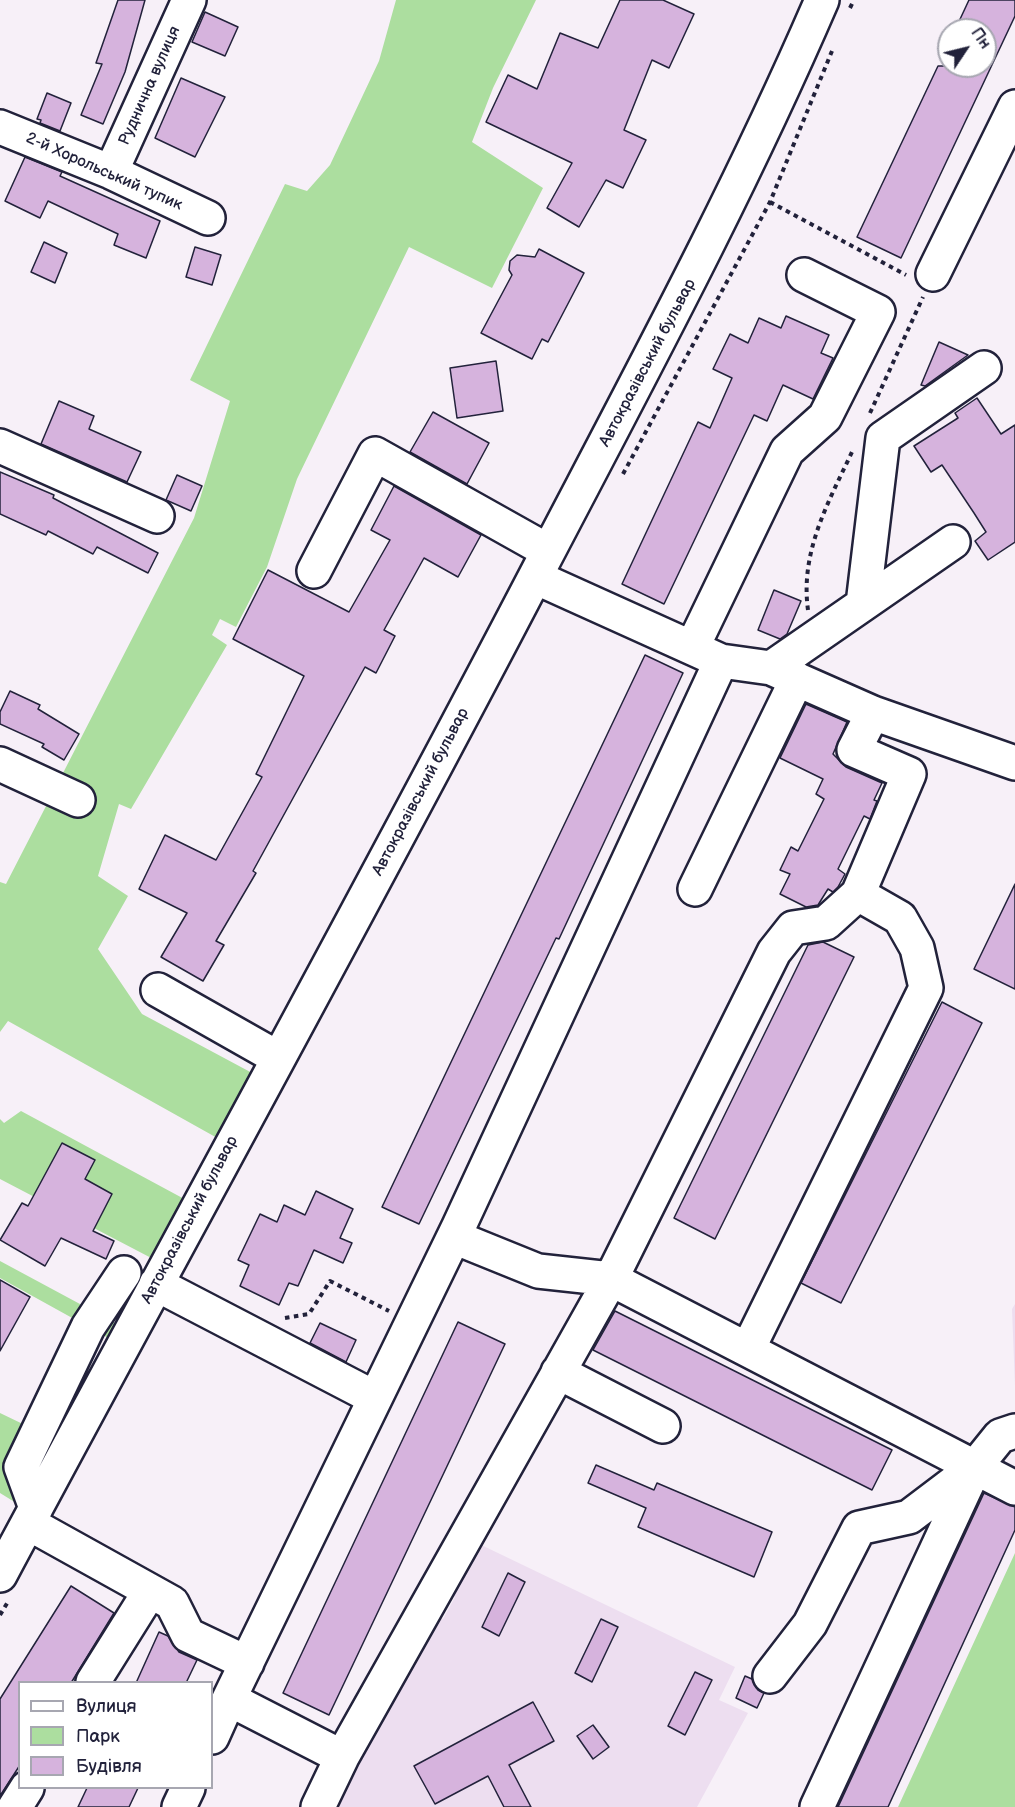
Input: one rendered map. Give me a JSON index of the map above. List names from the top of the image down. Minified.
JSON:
{"streets":{"street":["Руднична вулиця","2-й Хорольський тупик","Автокразівський бульвар"]},"crossings":[["Руднична вулиця","2-й Хорольський тупик"]],"legend":["Вулиця","Парк","Будівля"],"north":"top right"}
